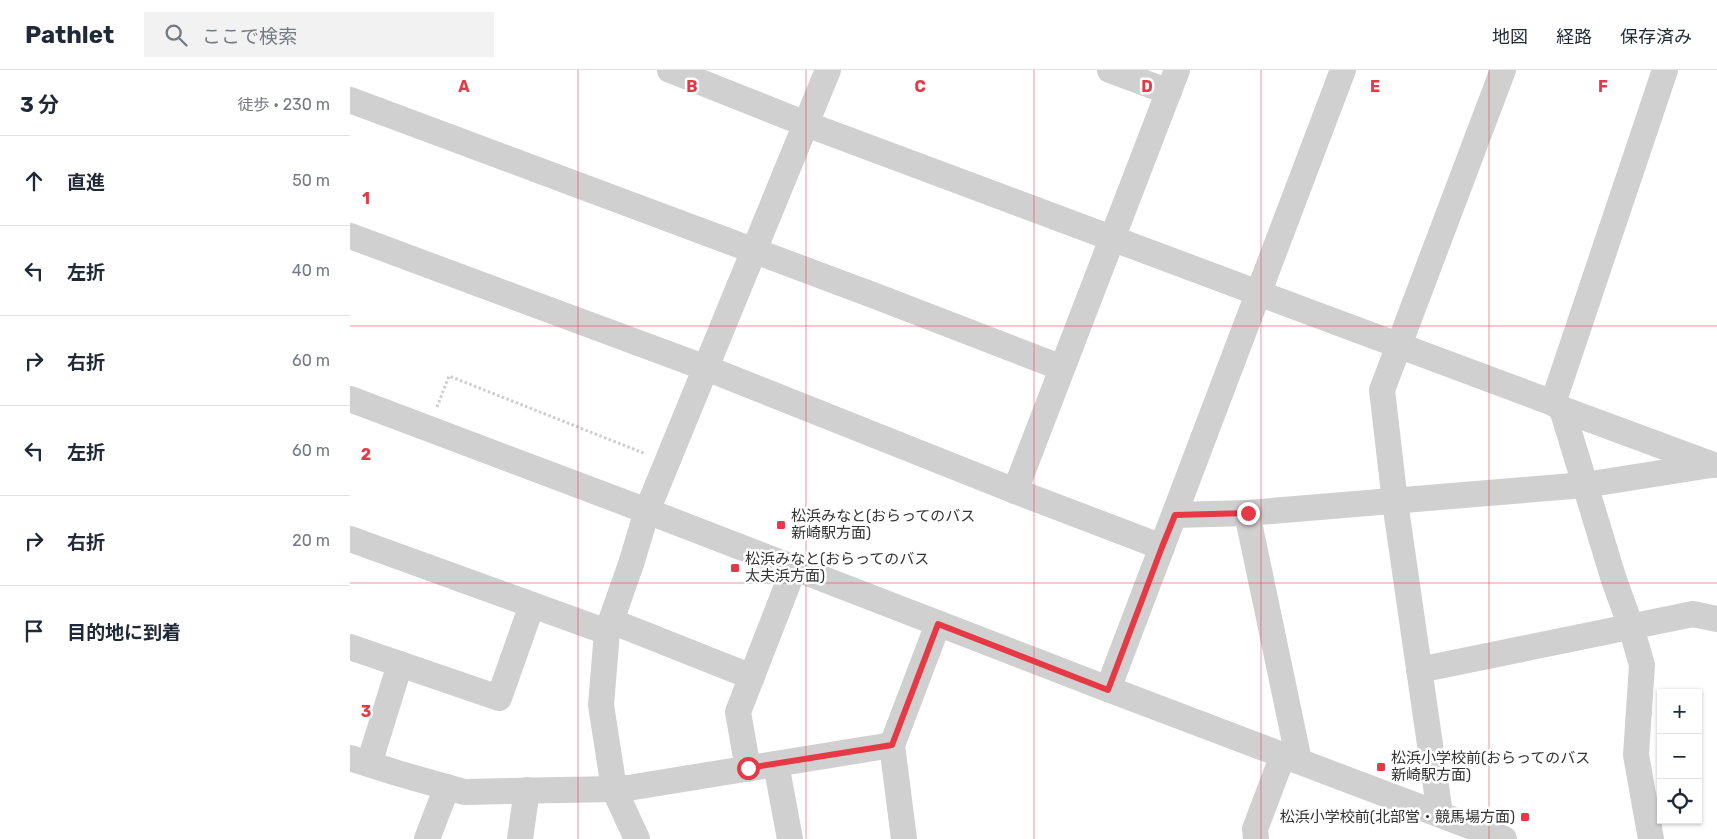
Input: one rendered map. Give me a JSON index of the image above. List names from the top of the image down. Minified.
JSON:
{"places":{"transit":["松浜みなと(おらってのバス 新崎駅方面)","松浜みなと(おらってのバス 太夫浜方面)","松浜小学校前(おらってのバス 新崎駅方面)","松浜小学校前(北部営・競馬場方面)"]},"page":{"header":"Pathlet","search":"ここで検索","nav":["地図","経路","保存済み"],"heading":["3 分","徒歩 · 230 m"],"list":[["直進","50 m"],["左折","40 m"],["右折","60 m"],["左折","60 m"],["右折","20 m"],"目的地に到着"],"map_buttons":["+","−"]},"grid":{"columns":["A","B","C","D","E","F"],"rows":["1","2","3"]}}
